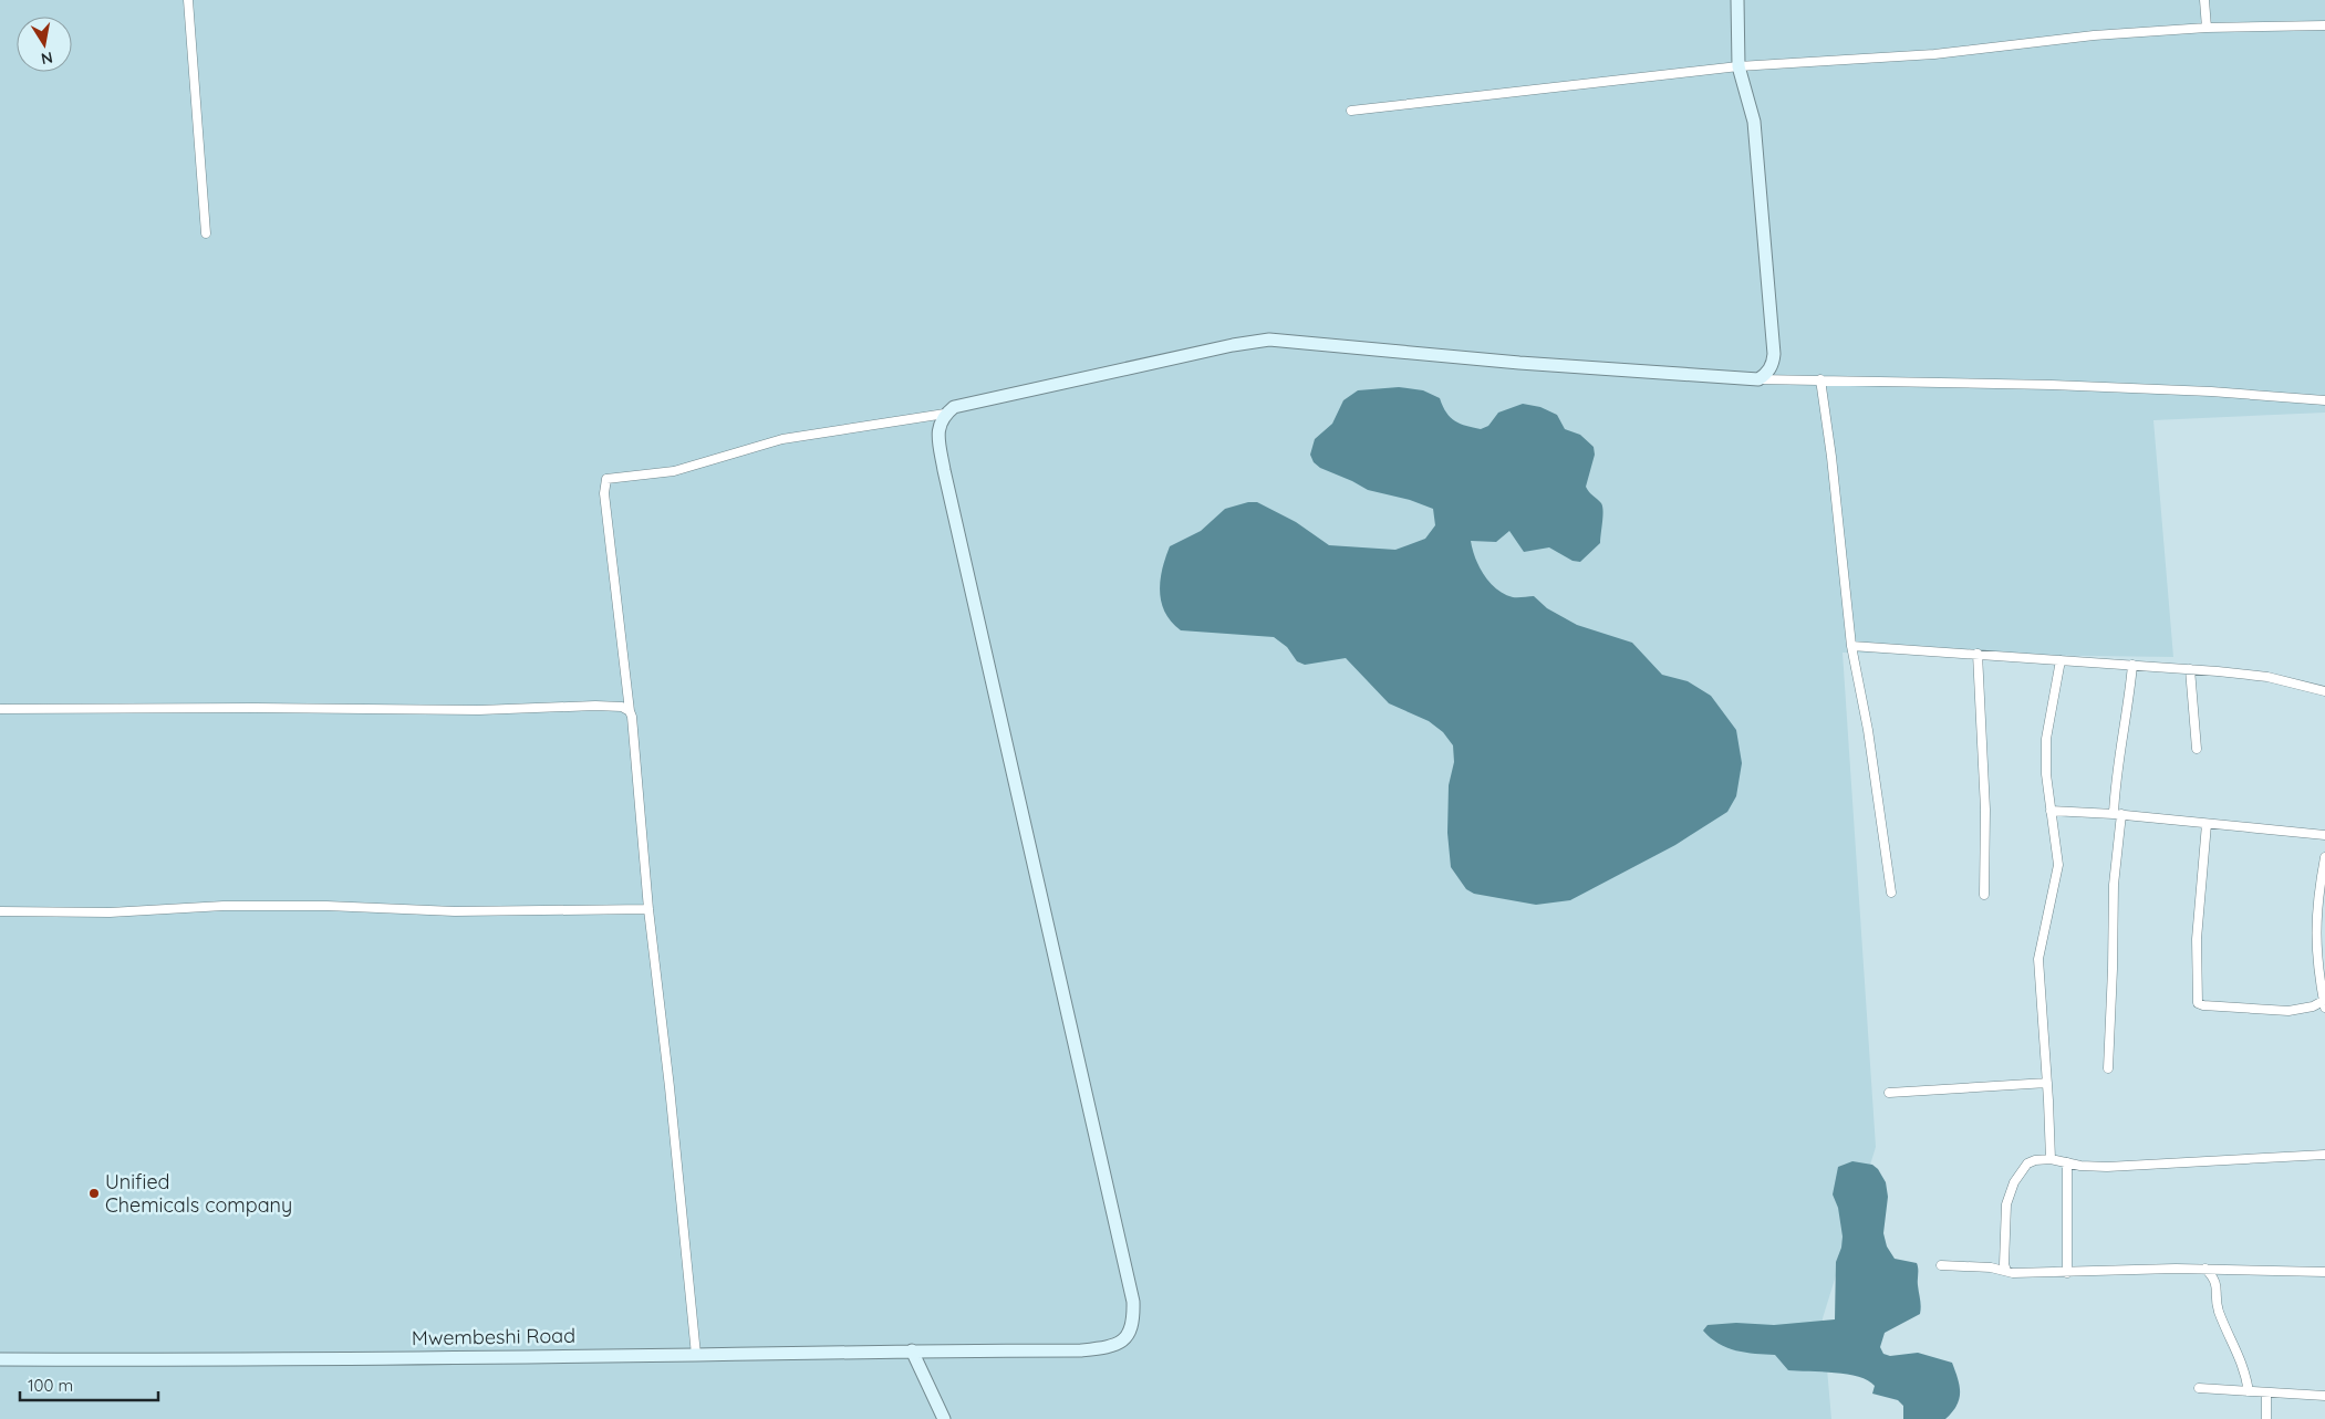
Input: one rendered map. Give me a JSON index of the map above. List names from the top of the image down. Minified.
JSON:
{"streets":{"street":["Mwembeshi Road"]},"places":["Unified Chemicals company"],"scale_bar":"100 m","north":"bottom"}
